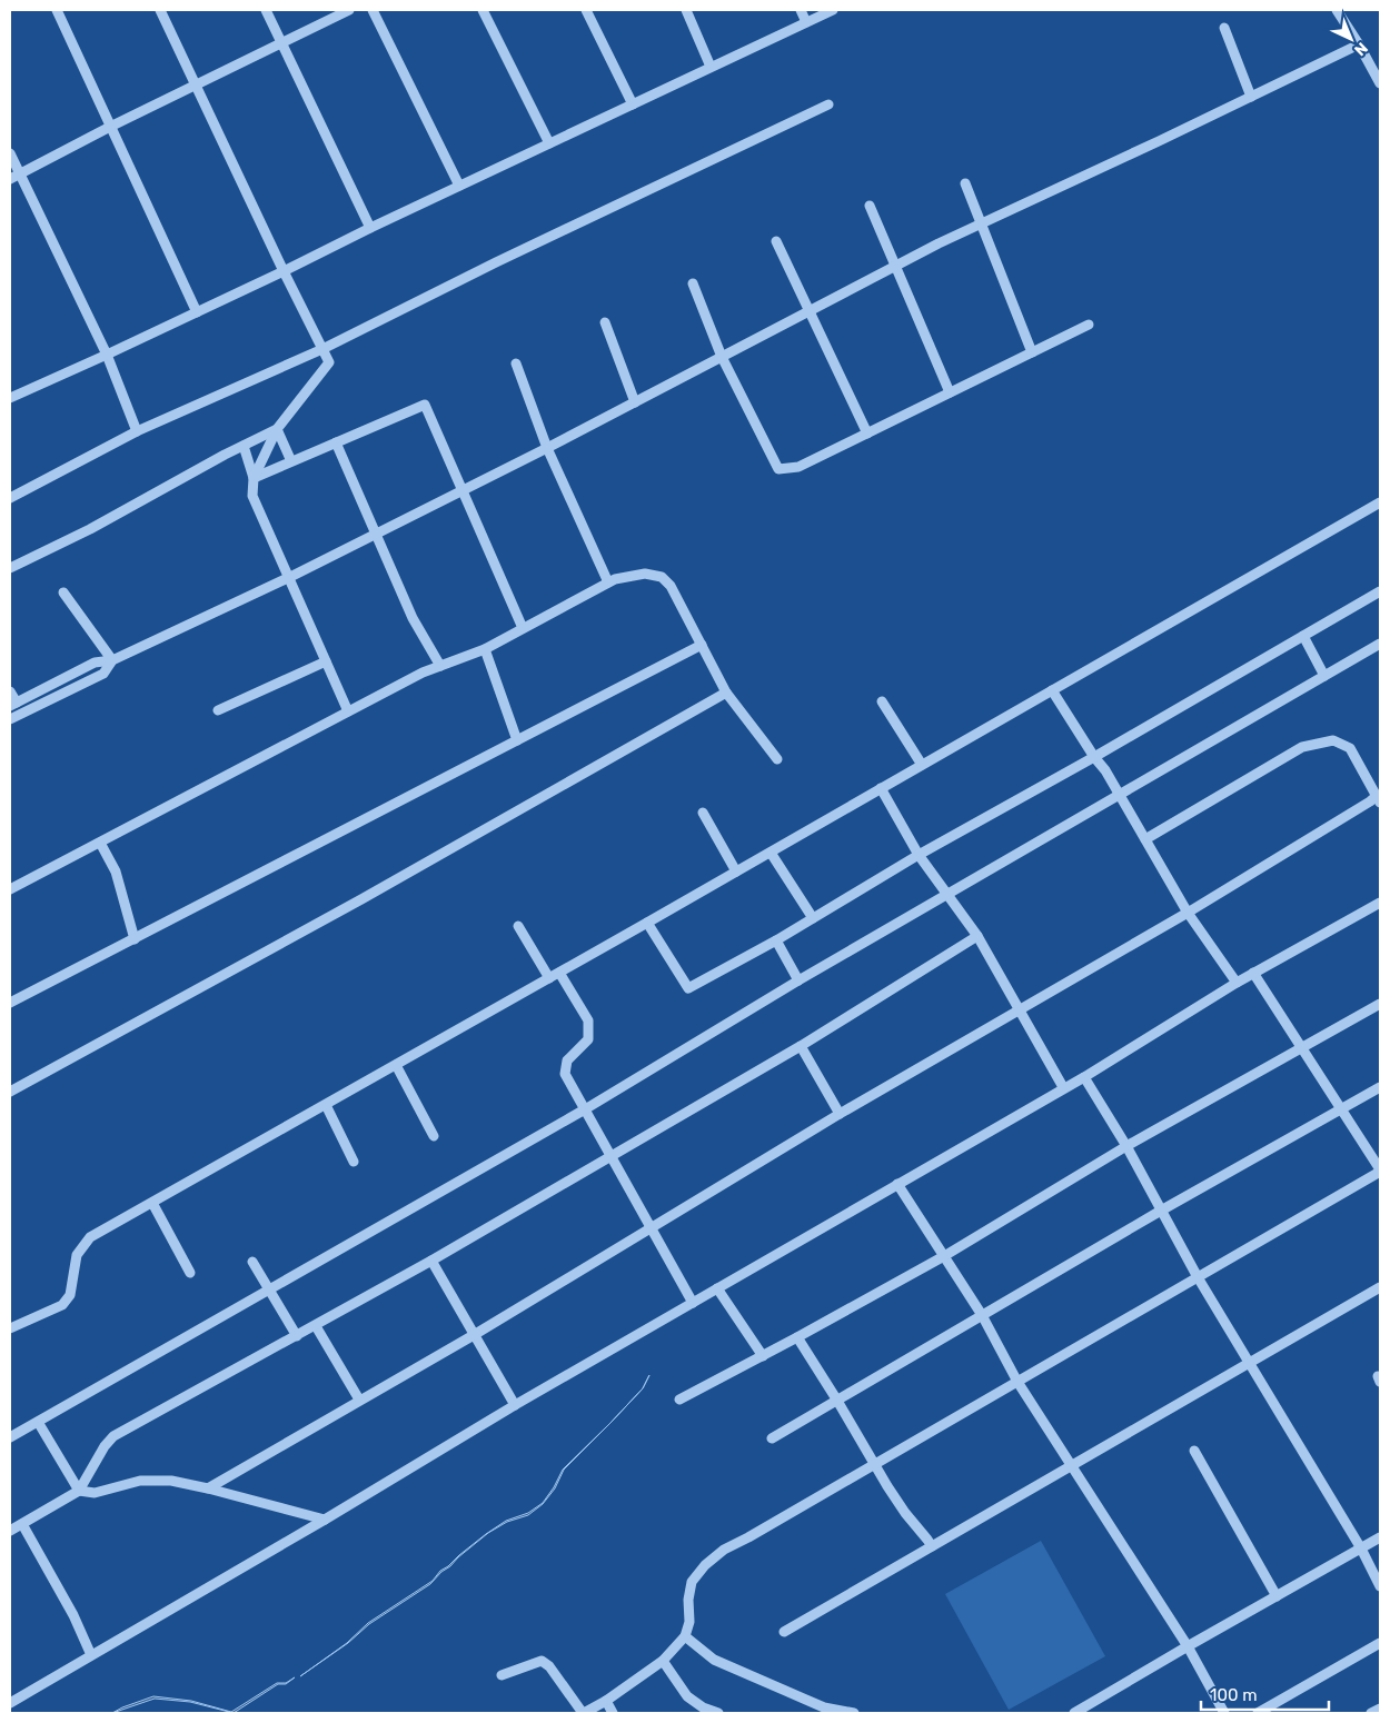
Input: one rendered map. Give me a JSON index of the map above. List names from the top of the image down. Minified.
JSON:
{"scale_bar":"100 m","north":"bottom right"}
